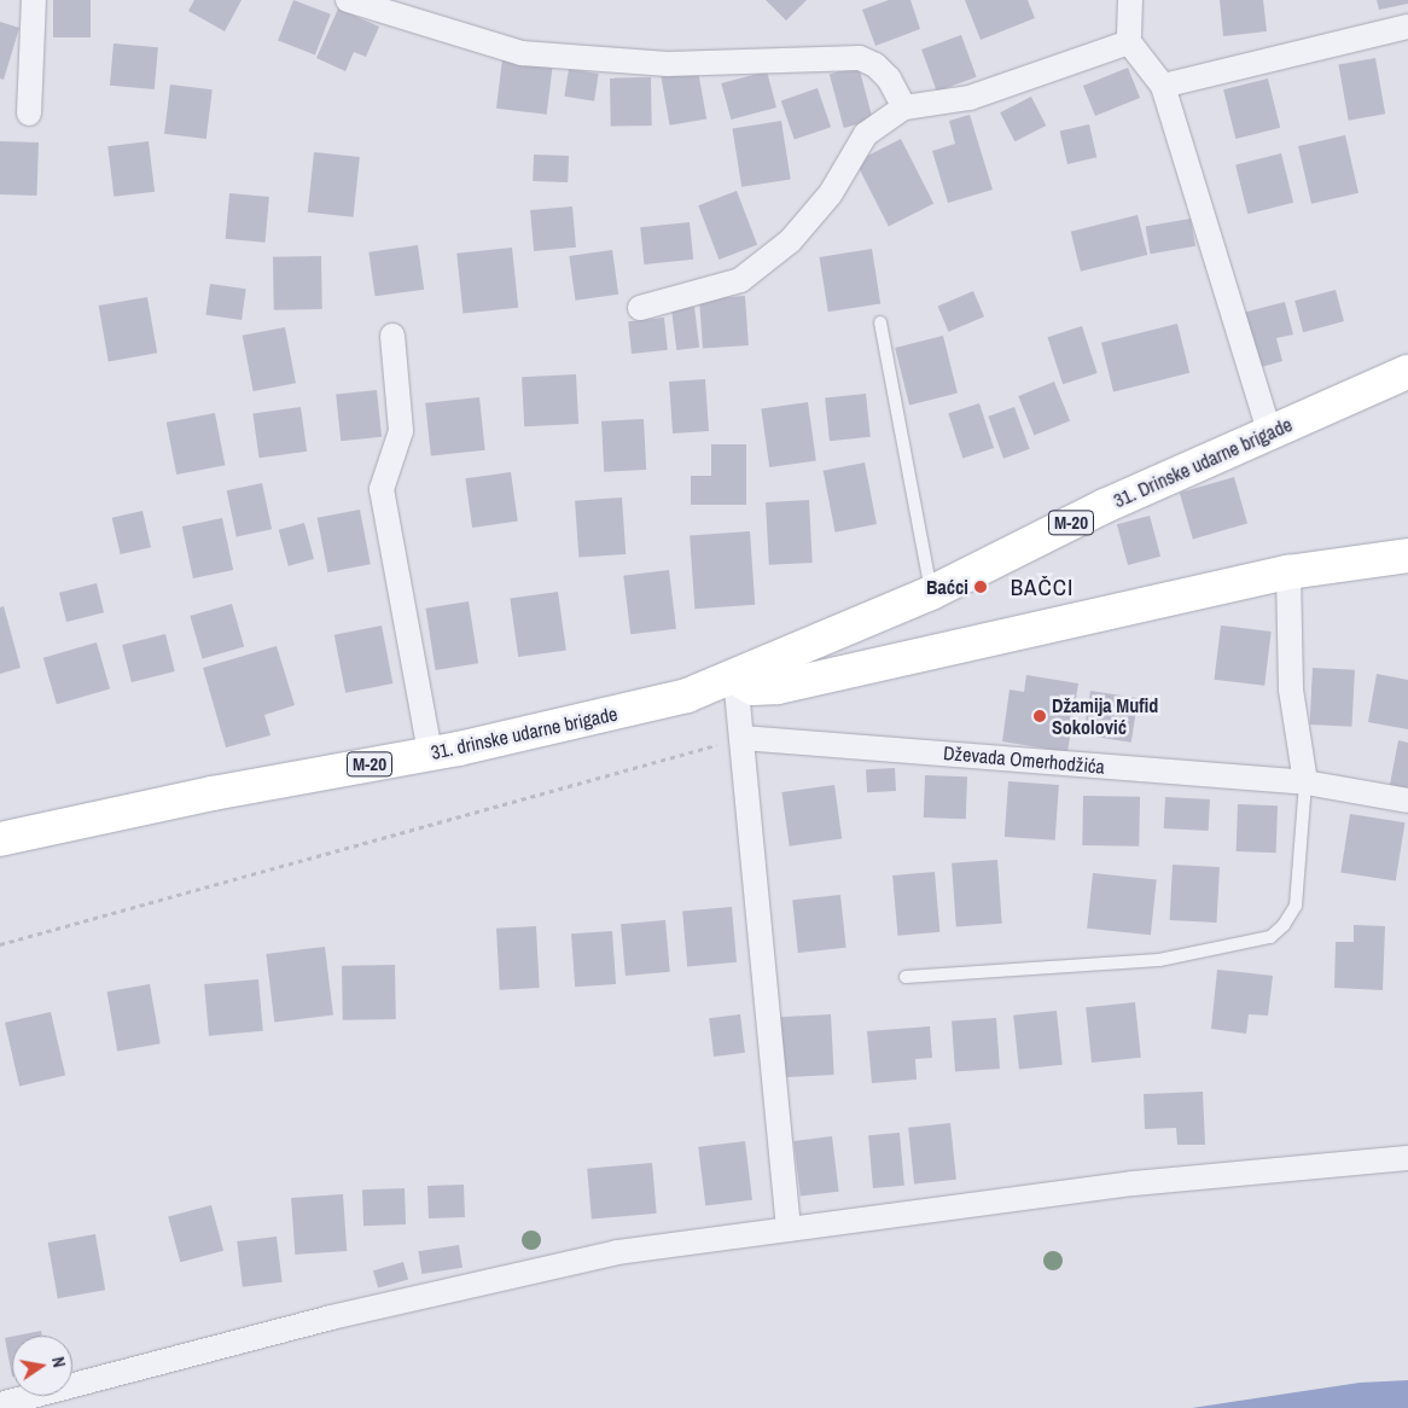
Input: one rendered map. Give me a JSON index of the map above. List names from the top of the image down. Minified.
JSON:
{"streets":{"main road":["31. Drinske udarne brigade","M-20","31. drinske udarne brigade"],"street":["Dževada Omerhodžića"]},"crossings":[["31. Drinske udarne brigade","31. drinske udarne brigade"]],"districts":["BAČCI"],"places":["Baćci","Džamija Mufid Sokolović"],"north":"right"}
